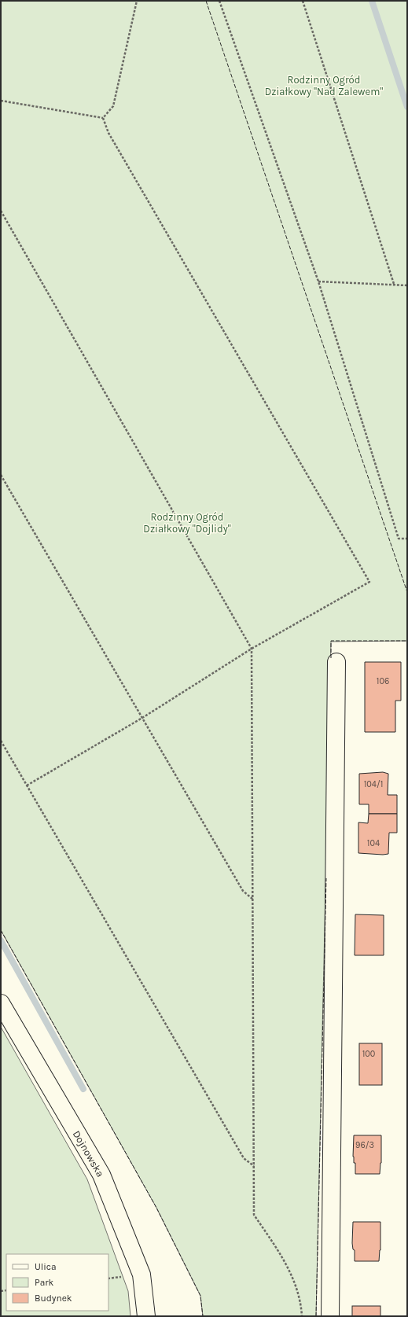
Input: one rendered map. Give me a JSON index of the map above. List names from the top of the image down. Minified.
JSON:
{"streets":{"street":["Dojnowska"]},"parks":["Rodzinny Ogród Działkowy \"Nad Zalewem\"","Rodzinny Ogród Działkowy \"Dojlidy\""],"house_numbers":["106","104/1","104","100","96/3"],"legend":["Ulica","Park","Budynek"]}
